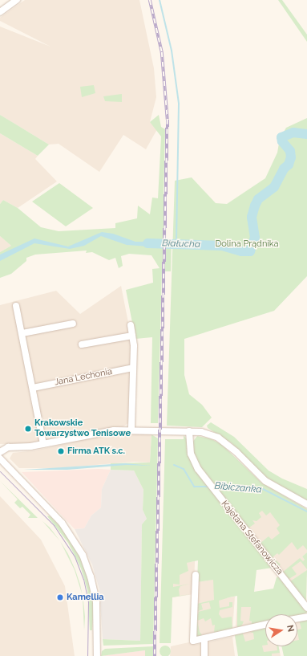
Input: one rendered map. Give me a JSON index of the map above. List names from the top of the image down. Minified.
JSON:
{"streets":{"street":["Jana Lechonia","Kajetana Stefanowicza"]},"water":["Białucha","Bibiczanka"],"parks":["Dolina Prądnika"],"places":["Krakowskie Towarzystwo Tenisowe","Firma ATK s.c.","Kamellia"],"north":"right"}
